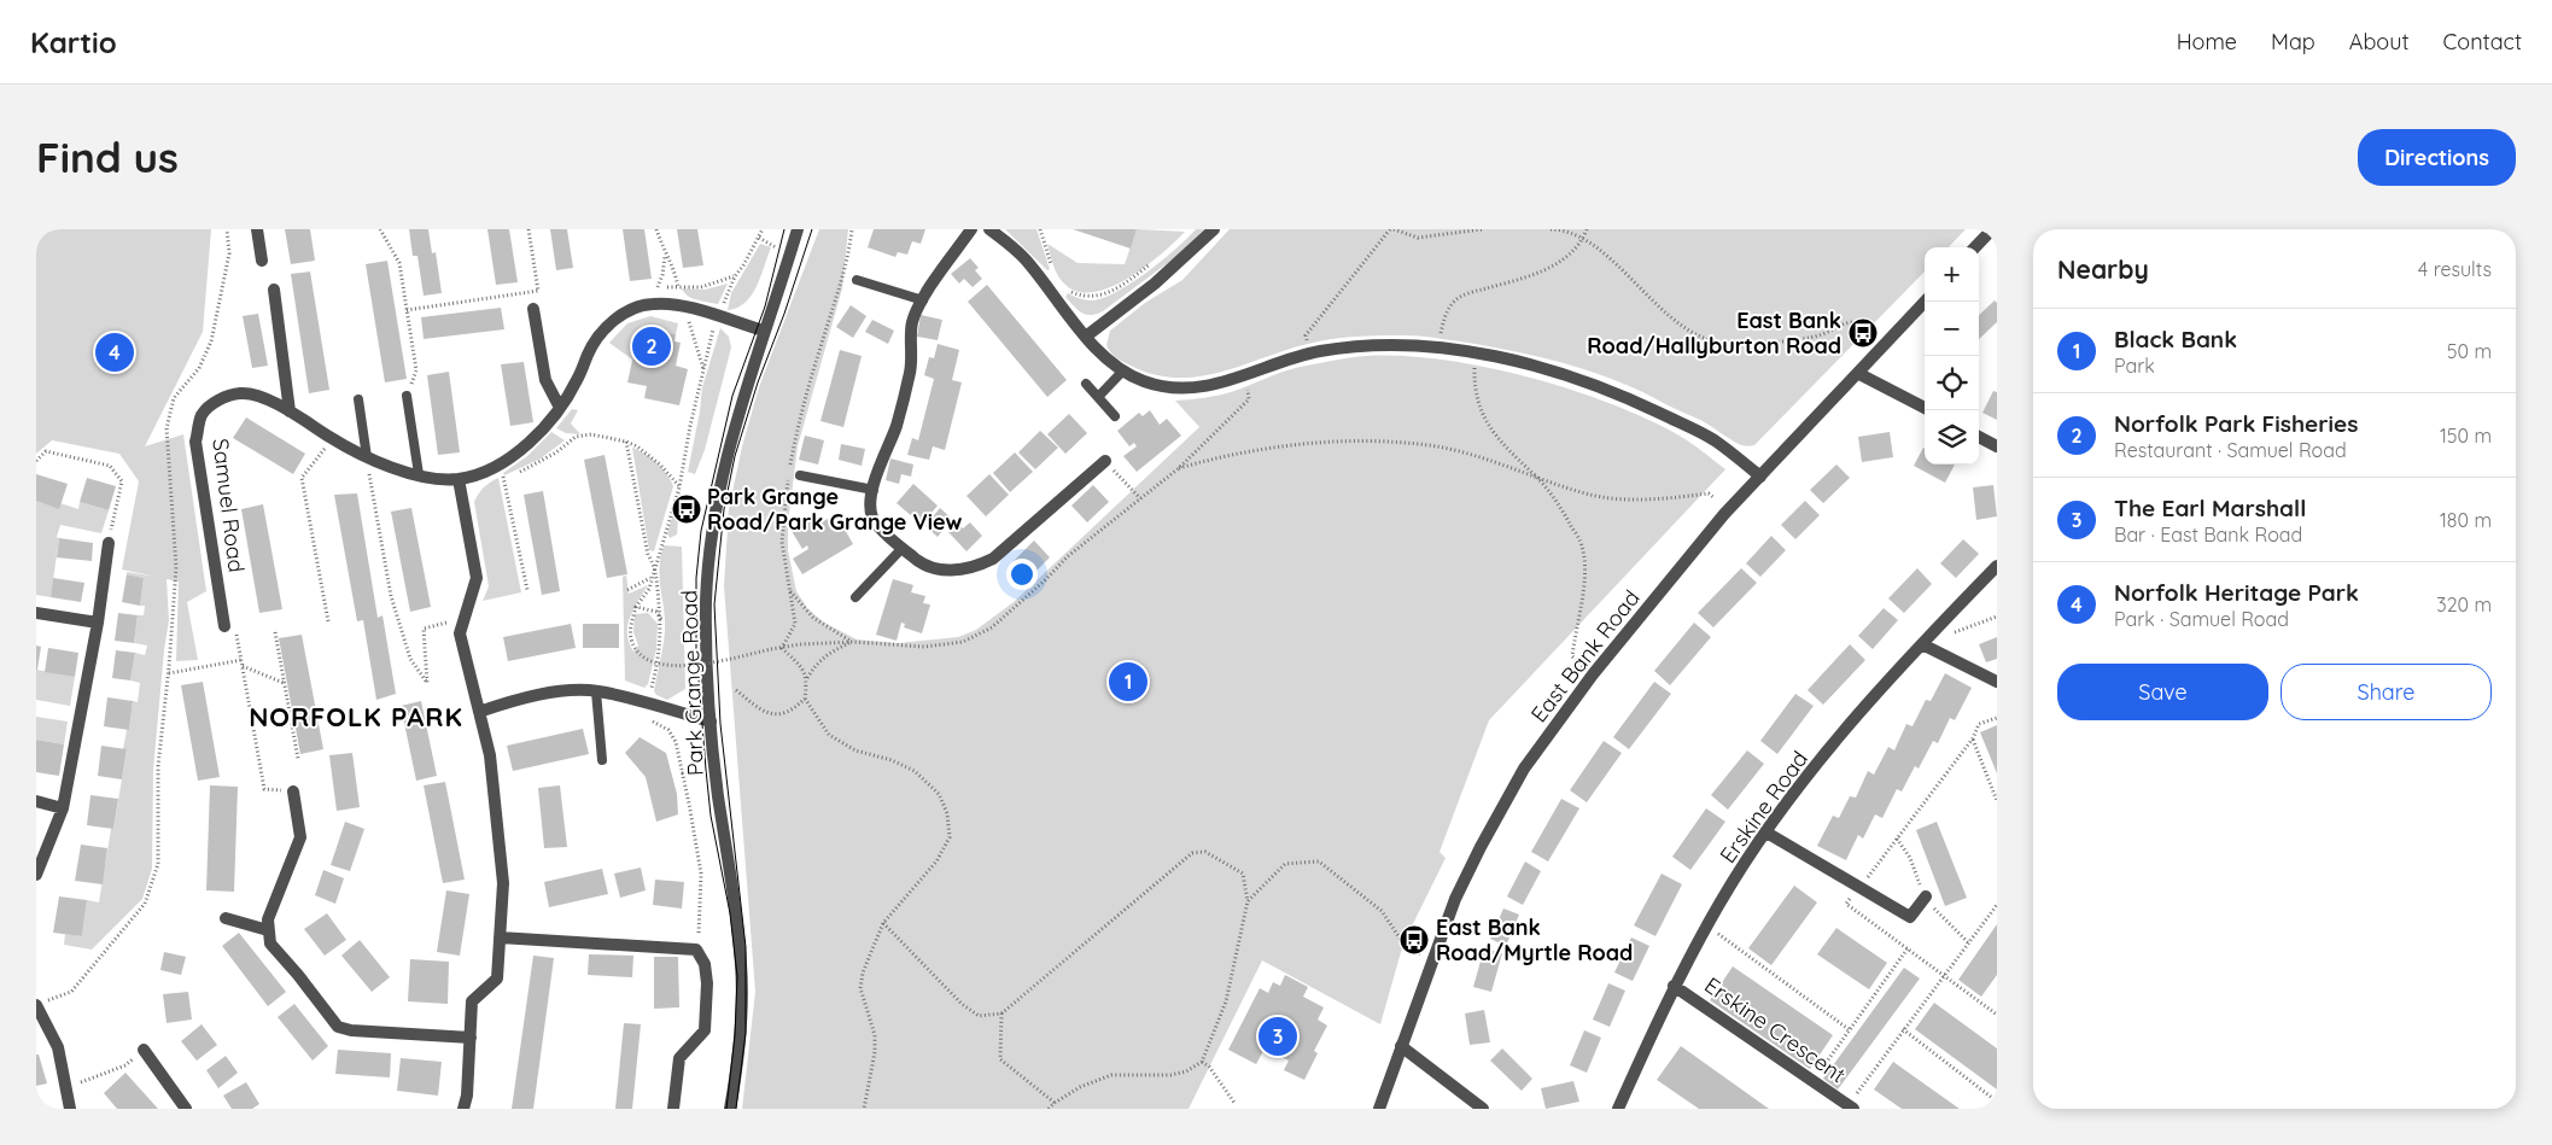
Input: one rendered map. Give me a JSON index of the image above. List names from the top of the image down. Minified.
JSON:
{"streets":{"street":["Samuel Road","East Bank Road","Park Grange Road","Erskine Road","Erskine Crescent"]},"crossings":[["Samuel Road","Park Grange Road"],["Erskine Road","Erskine Crescent"]],"districts":["NORFOLK PARK"],"places":{"bus stop":["East Bank Road/Hallyburton Road","Park Grange Road/Park Grange View","East Bank Road/Myrtle Road"]},"page":{"header":"Kartio","nav":["Home","Map","About","Contact"],"buttons":["Directions",["Save","Share"]],"title":"Find us","heading":["Nearby","4 results"],"map_buttons":["+","−"],"list":[{"mark":"1","name":"Black Bank","note":"Park","value":"50 m"},{"mark":"2","name":"Norfolk Park Fisheries","note":"Restaurant · Samuel Road","value":"150 m"},{"mark":"3","name":"The Earl Marshall","note":"Bar · East Bank Road","value":"180 m"},{"mark":"4","name":"Norfolk Heritage Park","note":"Park · Samuel Road","value":"320 m"}],"pins":["2","4","1","3"]}}
